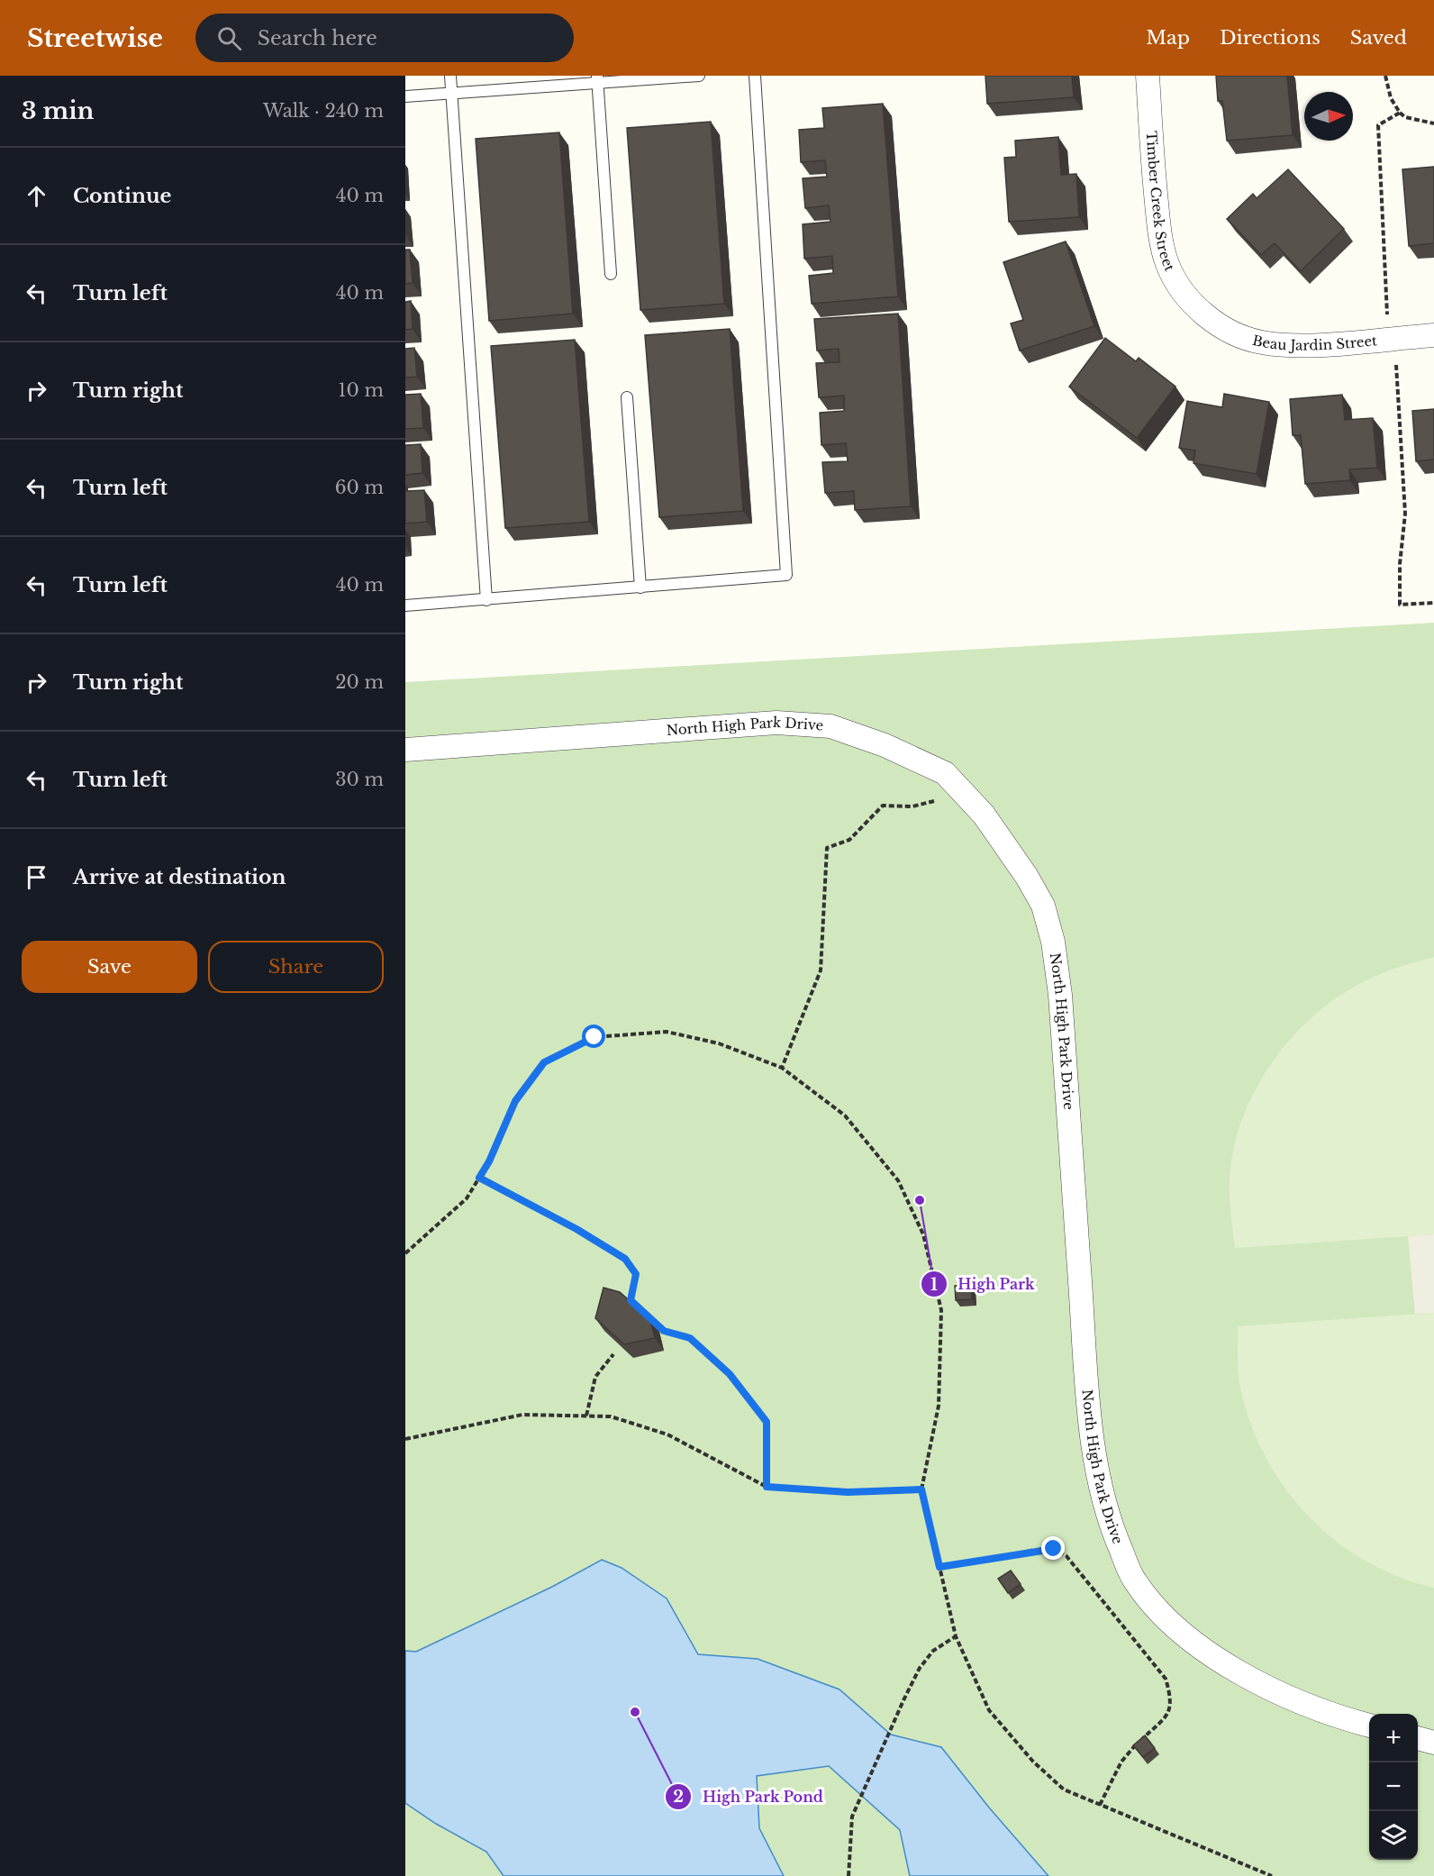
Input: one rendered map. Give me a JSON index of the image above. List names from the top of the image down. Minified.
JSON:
{"streets":{"street":["Timber Creek Street","Beau Jardin Street","North High Park Drive"]},"crossings":[["Timber Creek Street","Beau Jardin Street"]],"places":["High Park","High Park Pond"],"north":"right","page":{"header":"Streetwise","search":"Search here","nav":["Map","Directions","Saved"],"heading":["3 min","Walk · 240 m"],"list":[["Continue","40 m"],["Turn left","40 m"],["Turn right","10 m"],["Turn left","60 m"],["Turn left","40 m"],["Turn right","20 m"],["Turn left","30 m"],"Arrive at destination"],"buttons":["Save","Share"],"map_buttons":["+","−"]}}
